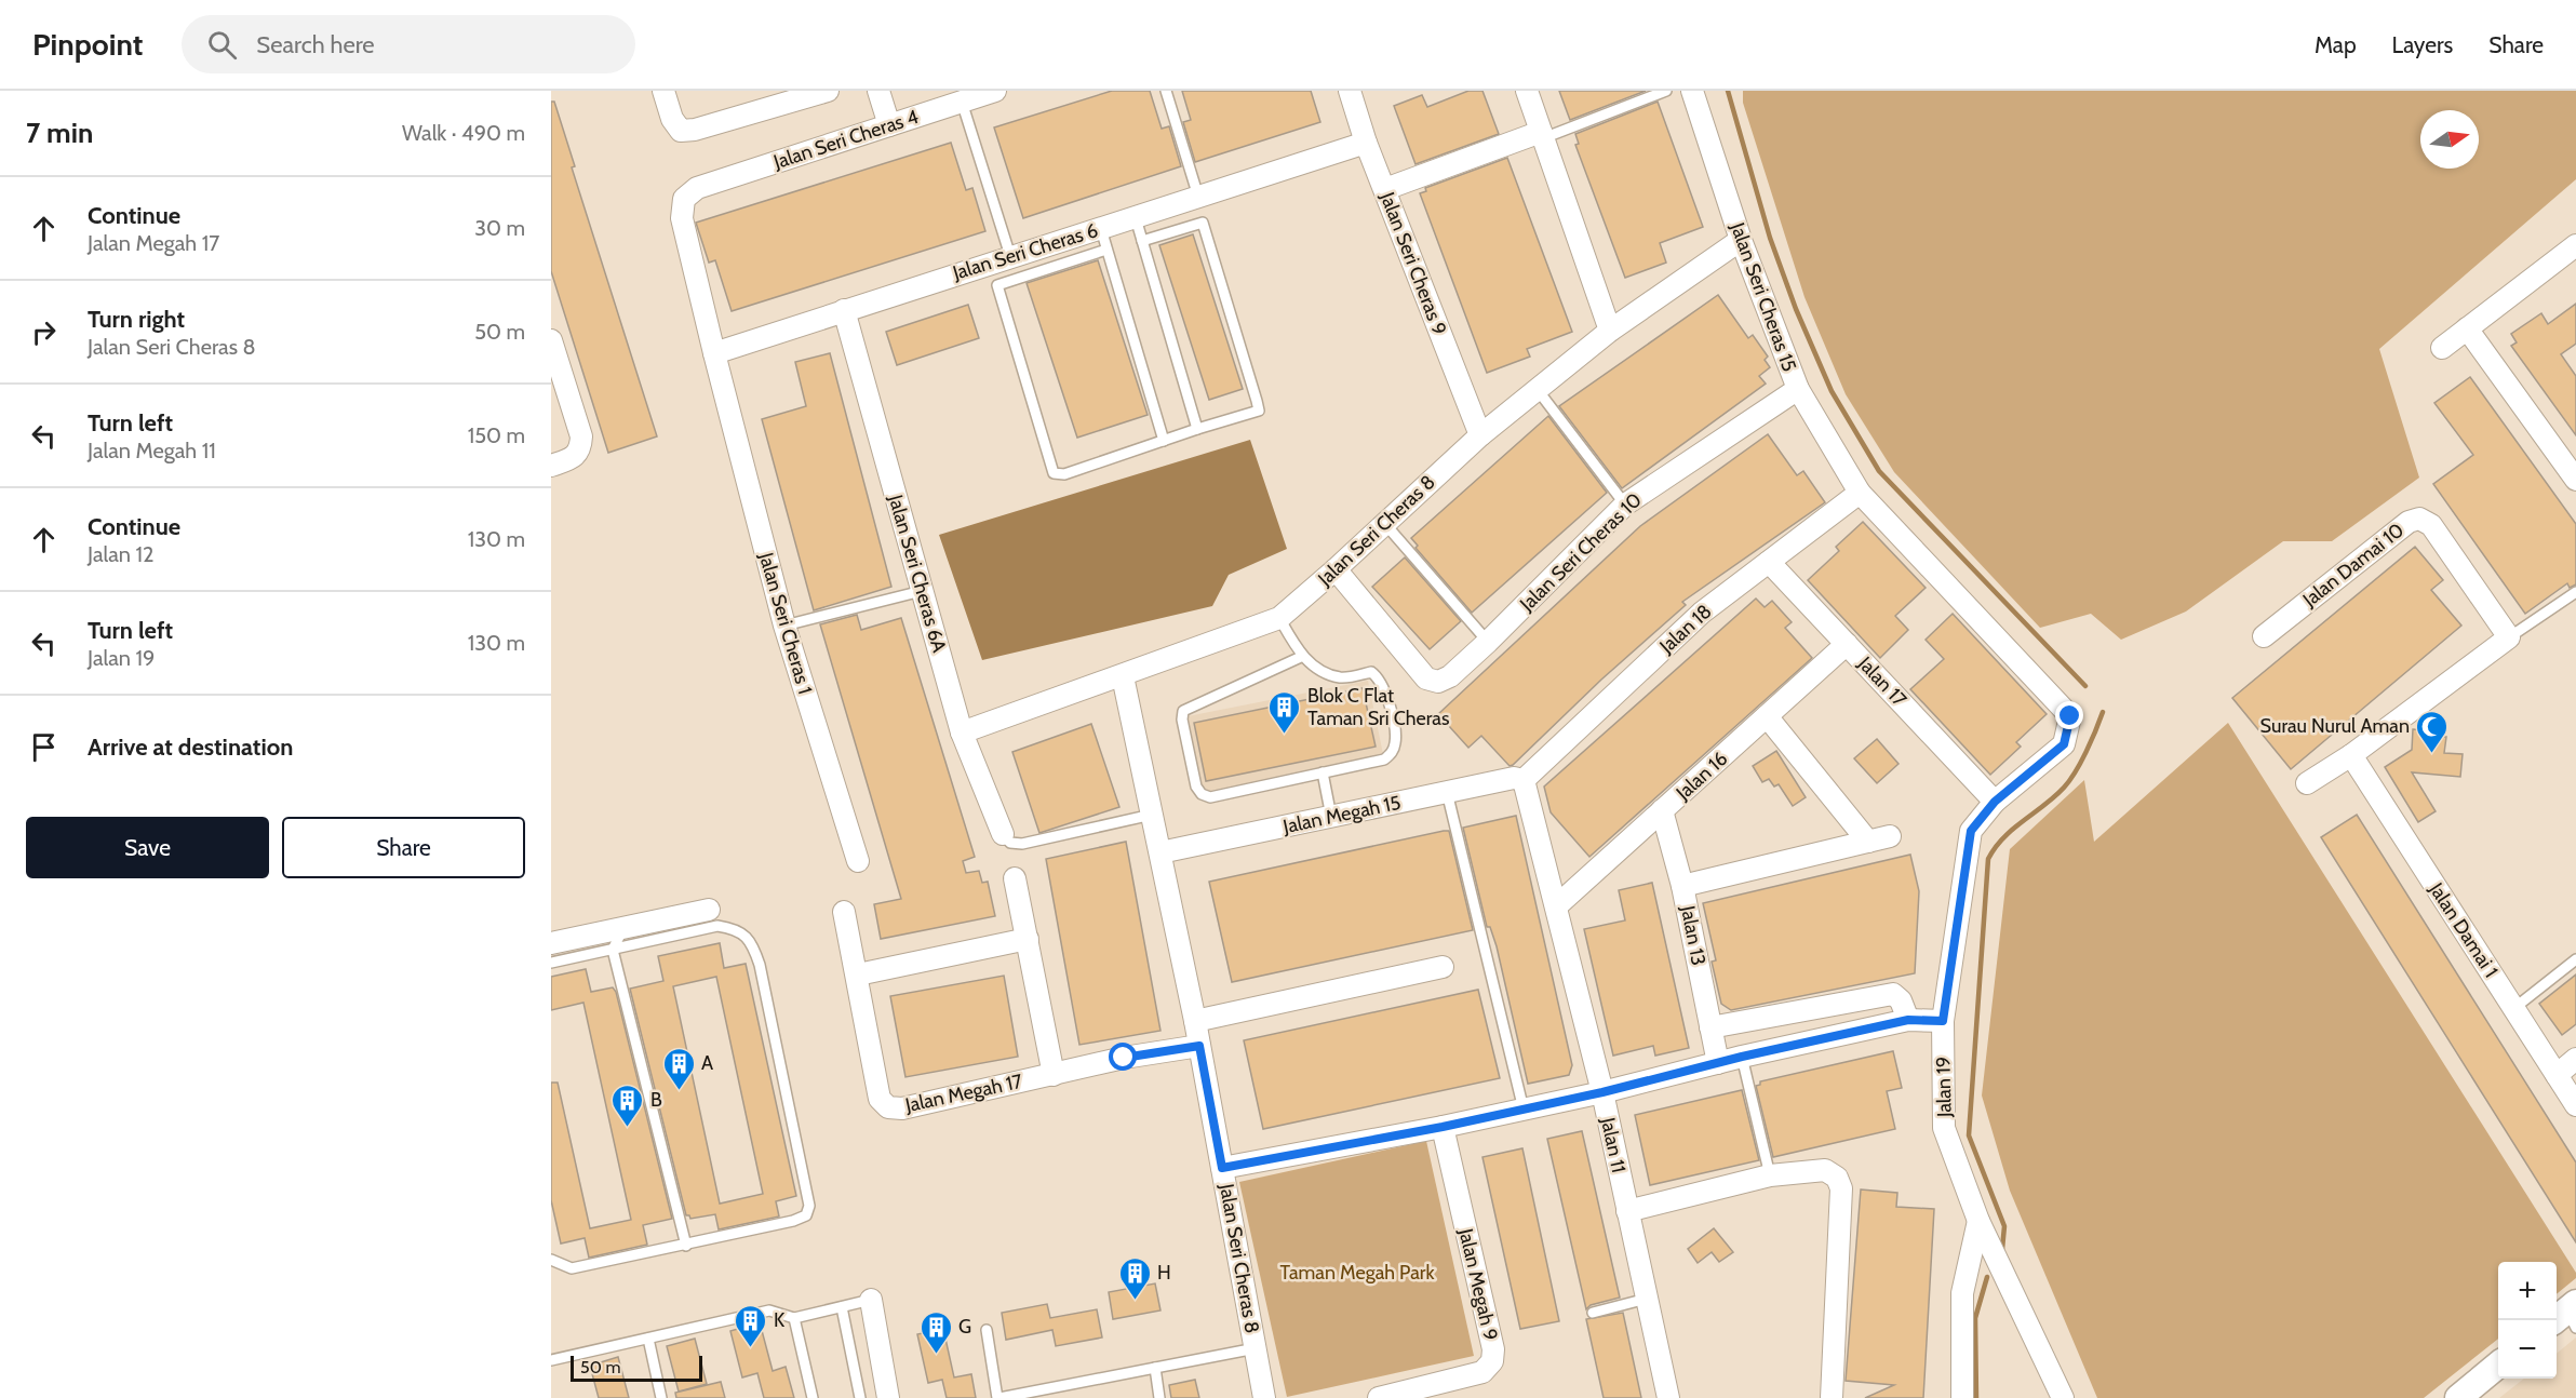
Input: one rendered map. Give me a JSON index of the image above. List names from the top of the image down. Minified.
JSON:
{"streets":{"street":["Jalan Seri Cheras 4","Jalan Seri Cheras 6","Jalan Seri Cheras 9","Jalan Seri Cheras 15","Jalan Seri Cheras 8","Jalan Seri Cheras 10","Jalan Damai 10","Jalan Seri Cheras 6A","Jalan Seri Cheras 1","Jalan 18","Jalan 17","Jalan 16","Jalan Megah 15","Jalan Damai 1","Jalan 13","Jalan 19","Jalan Megah 17","Jalan 11","Jalan Megah 9"]},"crossings":[["Jalan Seri Cheras 4","Jalan Seri Cheras 6"],["Jalan Seri Cheras 4","Jalan Seri Cheras 1"],["Jalan Seri Cheras 6","Jalan Seri Cheras 9"],["Jalan Seri Cheras 6","Jalan Seri Cheras 6A"],["Jalan Seri Cheras 6","Jalan Seri Cheras 1"],["Jalan Seri Cheras 9","Jalan Seri Cheras 8"],["Jalan Seri Cheras 15","Jalan Seri Cheras 8"],["Jalan Seri Cheras 15","Jalan Seri Cheras 10"],["Jalan Seri Cheras 15","Jalan 18"],["Jalan Seri Cheras 15","Jalan 19"],["Jalan Seri Cheras 8","Jalan Seri Cheras 10"],["Jalan Seri Cheras 8","Jalan Seri Cheras 6A"],["Jalan Seri Cheras 8","Jalan Megah 15"],["Jalan Seri Cheras 8","Jalan Megah 17"],["Jalan 18","Jalan 17"],["Jalan 18","Jalan Megah 15"],["Jalan 18","Jalan 19"],["Jalan 18","Jalan 11"],["Jalan 17","Jalan 16"],["Jalan 17","Jalan 19"],["Jalan 16","Jalan 13"],["Jalan 16","Jalan 11"],["Jalan Megah 15","Jalan 11"]],"parks":["Taman Megah Park"],"places":{"building":["Blok C Flat Taman Sri Cheras","A","B","H","K","G"],"mosque":["Surau Nurul Aman"]},"scale_bar":"50 m","north":"right","page":{"header":"Pinpoint","search":"Search here","nav":["Map","Layers","Share"],"heading":["7 min","Walk · 490 m"],"list":[["Continue","Jalan Megah 17","30 m"],["Turn right","Jalan Seri Cheras 8","50 m"],["Turn left","Jalan Megah 11","150 m"],["Continue","Jalan 12","130 m"],["Turn left","Jalan 19","130 m"],"Arrive at destination"],"buttons":["Save","Share"],"map_buttons":["+","−"],"scale":"50 m"}}
